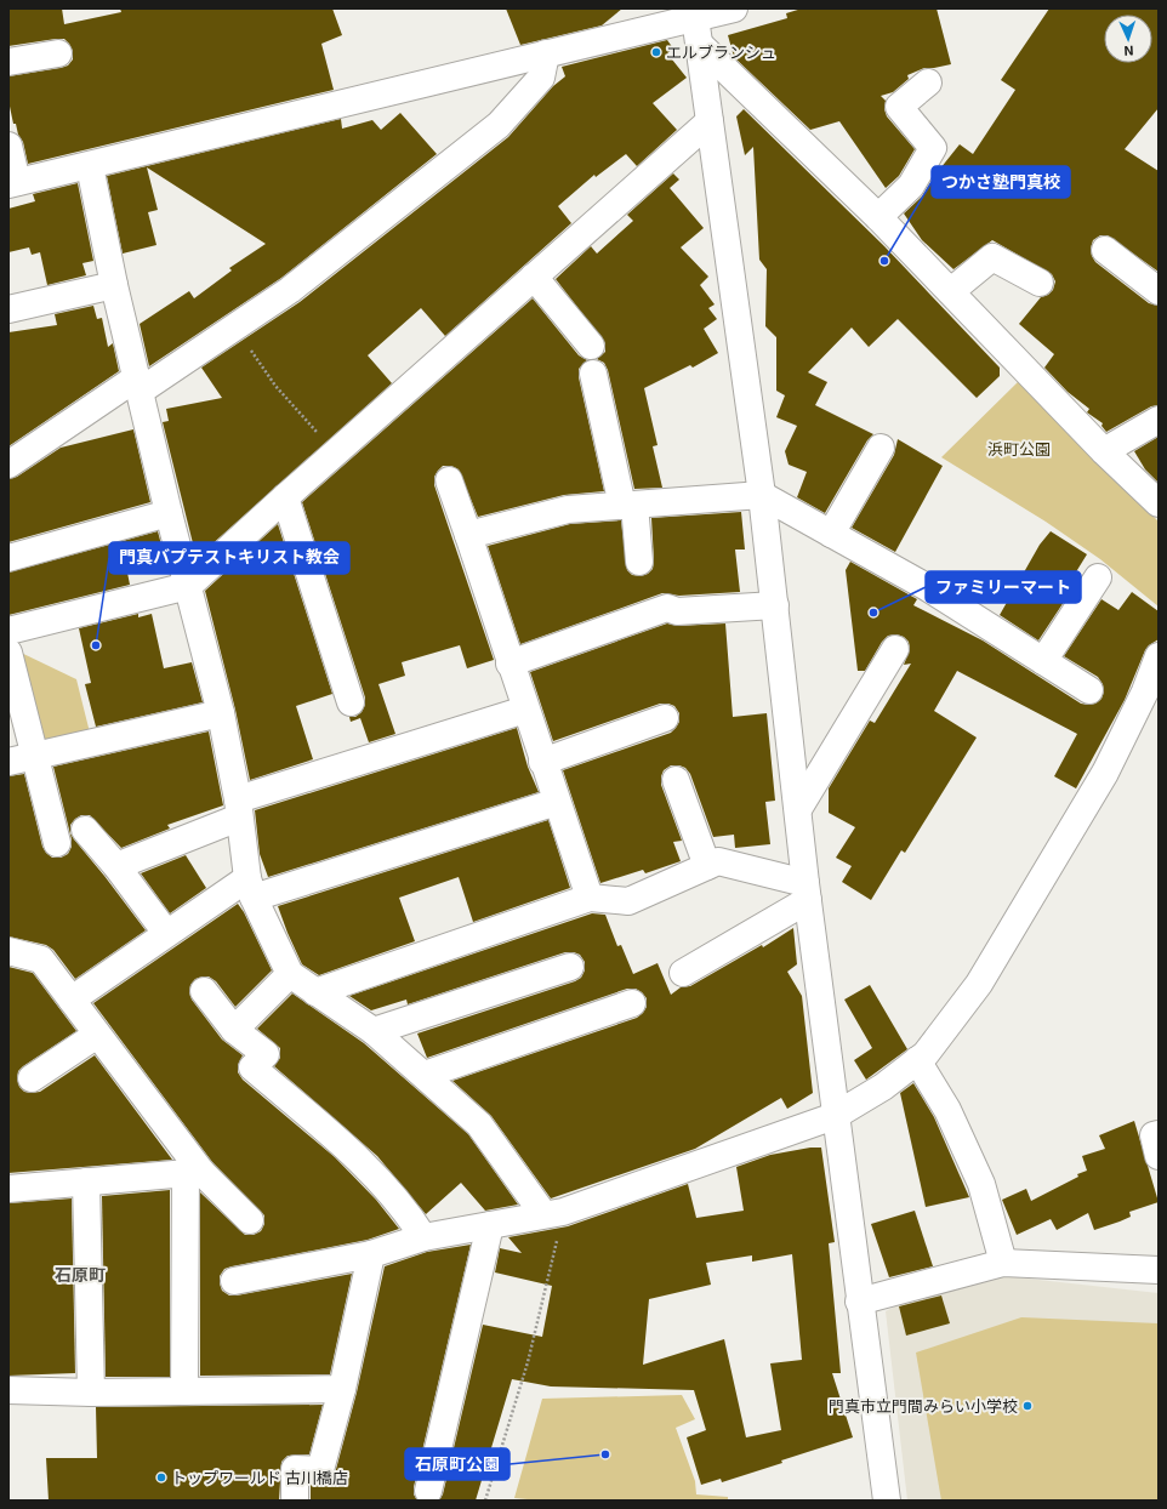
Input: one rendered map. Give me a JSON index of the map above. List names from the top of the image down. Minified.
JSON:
{"districts":["石原町"],"parks":["浜町公園"],"places":["エルブランシュ","つかさ塾門真校","ファミリーマート","門真バプテストキリスト教会","門真市立門間みらい小学校","石原町公園","トップワールド 古川橋店"],"north":"bottom"}
